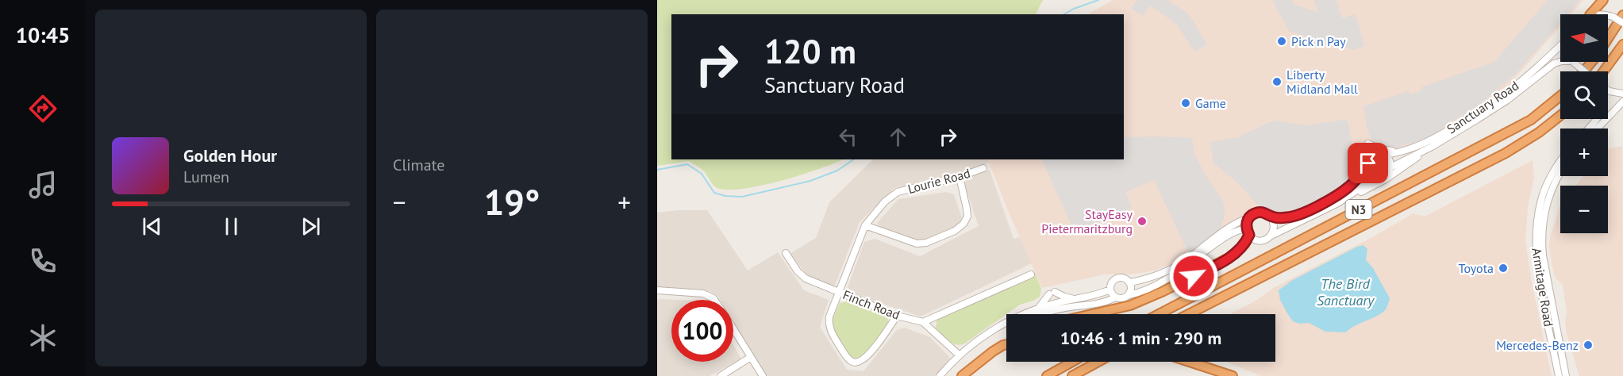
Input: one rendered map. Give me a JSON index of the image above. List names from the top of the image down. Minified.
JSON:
{"streets":{"highway":["N3"],"street":["Sanctuary Road","Lourie Road","Armitage Road","Finch Road"]},"crossings":[["Lourie Road","Finch Road"]],"water":["The Bird Sanctuary"],"places":["Pick n Pay","Liberty Midland Mall","Game","StayEasy Pietermaritzburg","Toyota","Mercedes-Benz"],"north":"left","page":{"tabs":"10:45","tile":"Climate","map_buttons":["+","−"],"turn":["120 m","Sanctuary Road"],"song":["Golden Hour","Lumen"],"heat":["−","19°","+"],"limit":"100","trip":"10:46 · 1 min · 290 m"}}
